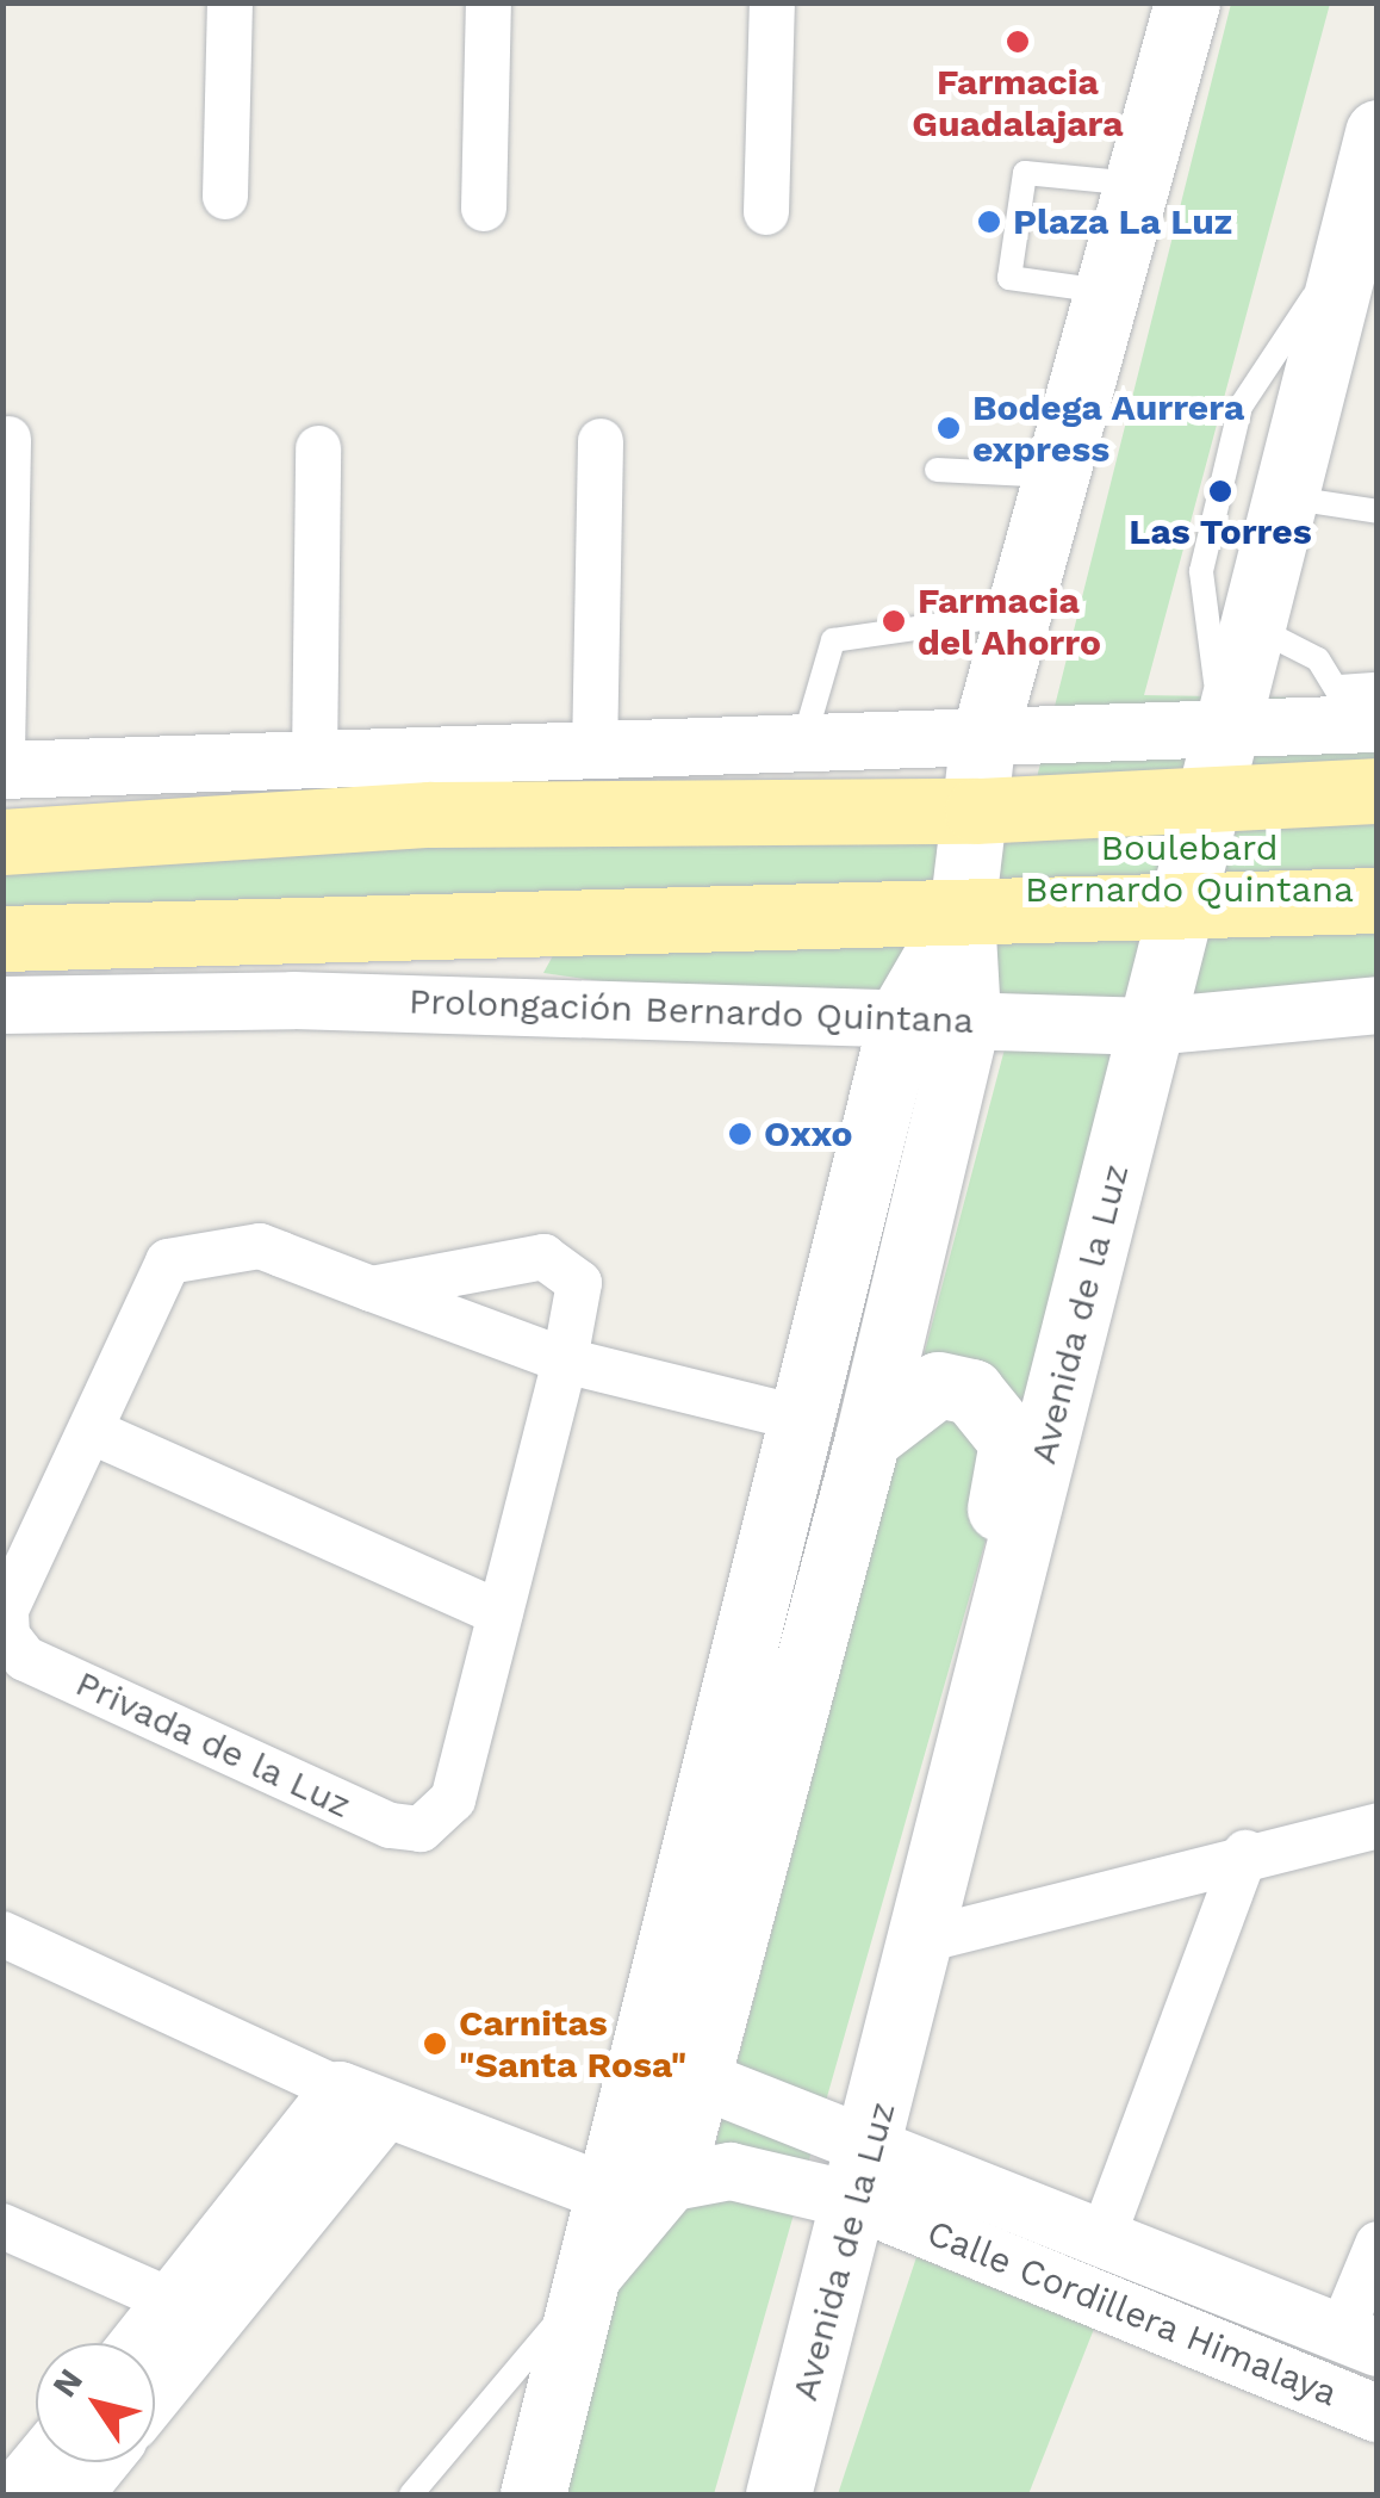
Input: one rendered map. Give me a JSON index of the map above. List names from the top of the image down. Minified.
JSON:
{"streets":{"main road":["Avenida de la Luz"],"street":["Prolongación Bernardo Quintana","Privada de la Luz","Calle Cordillera Himalaya"]},"crossings":[["Prolongación Bernardo Quintana","Avenida de la Luz"],["Avenida de la Luz","Calle Cordillera Himalaya"]],"parks":["Boulebard Bernardo Quintana"],"places":["Farmacia Guadalajara","Plaza La Luz","Bodega Aurrera express","Las Torres","Farmacia del Ahorro","Oxxo","Carnitas \"Santa Rosa\""],"north":"top left"}
